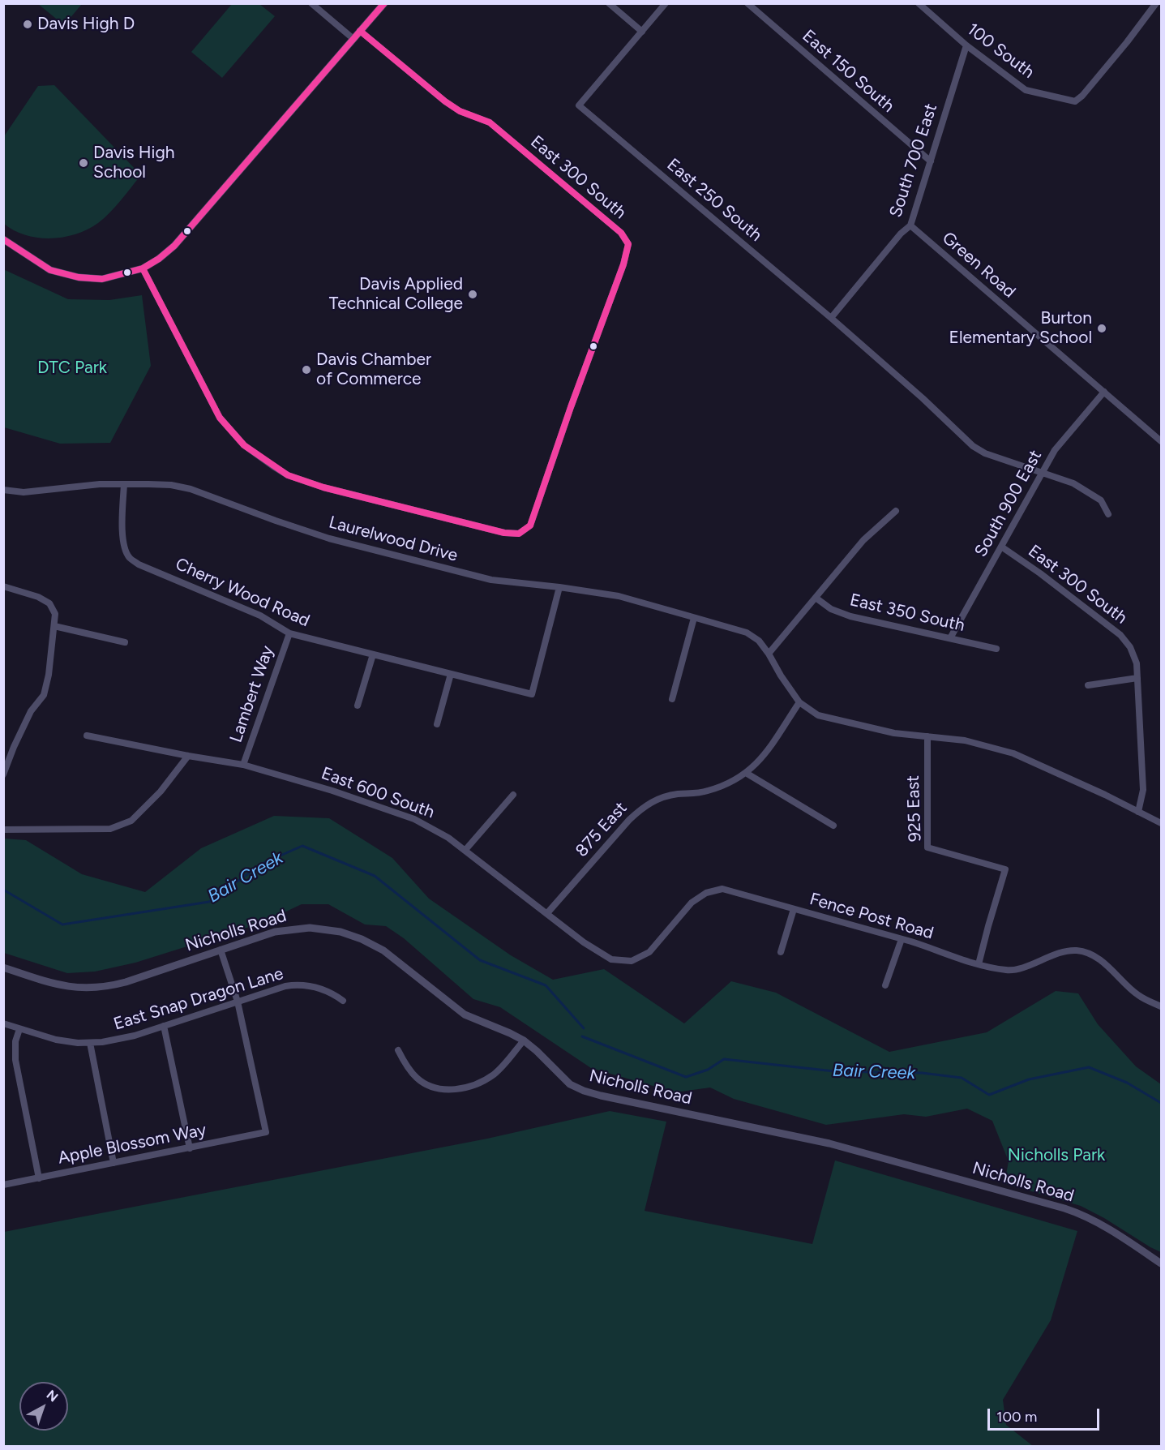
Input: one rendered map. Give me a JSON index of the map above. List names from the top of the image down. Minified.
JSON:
{"streets":{"street":["100 South","East 150 South","South 700 East","East 300 South","East 250 South","Green Road","South 900 East","Laurelwood Drive","Cherry Wood Road","East 350 South","Lambert Way","East 600 South","925 East","875 East","Fence Post Road","Nicholls Road","East Snap Dragon Lane","Apple Blossom Way"]},"crossings":[["100 South","South 700 East"],["East 150 South","South 700 East"],["South 700 East","East 250 South"],["South 700 East","Green Road"],["East 300 South","South 900 East"],["East 250 South","South 900 East"],["Green Road","South 900 East"],["South 900 East","East 350 South"],["Laurelwood Drive","Cherry Wood Road"],["Laurelwood Drive","875 East"],["Cherry Wood Road","Lambert Way"],["Lambert Way","East 600 South"],["East 600 South","875 East"],["East 600 South","Fence Post Road"],["925 East","Fence Post Road"],["East Snap Dragon Lane","Apple Blossom Way"]],"water":["Bair Creek"],"parks":["DTC Park","Nicholls Park"],"places":["Davis High D","Davis High School","Davis Applied Technical College","Burton Elementary School","Davis Chamber of Commerce"],"scale_bar":"100 m","north":"top right"}
